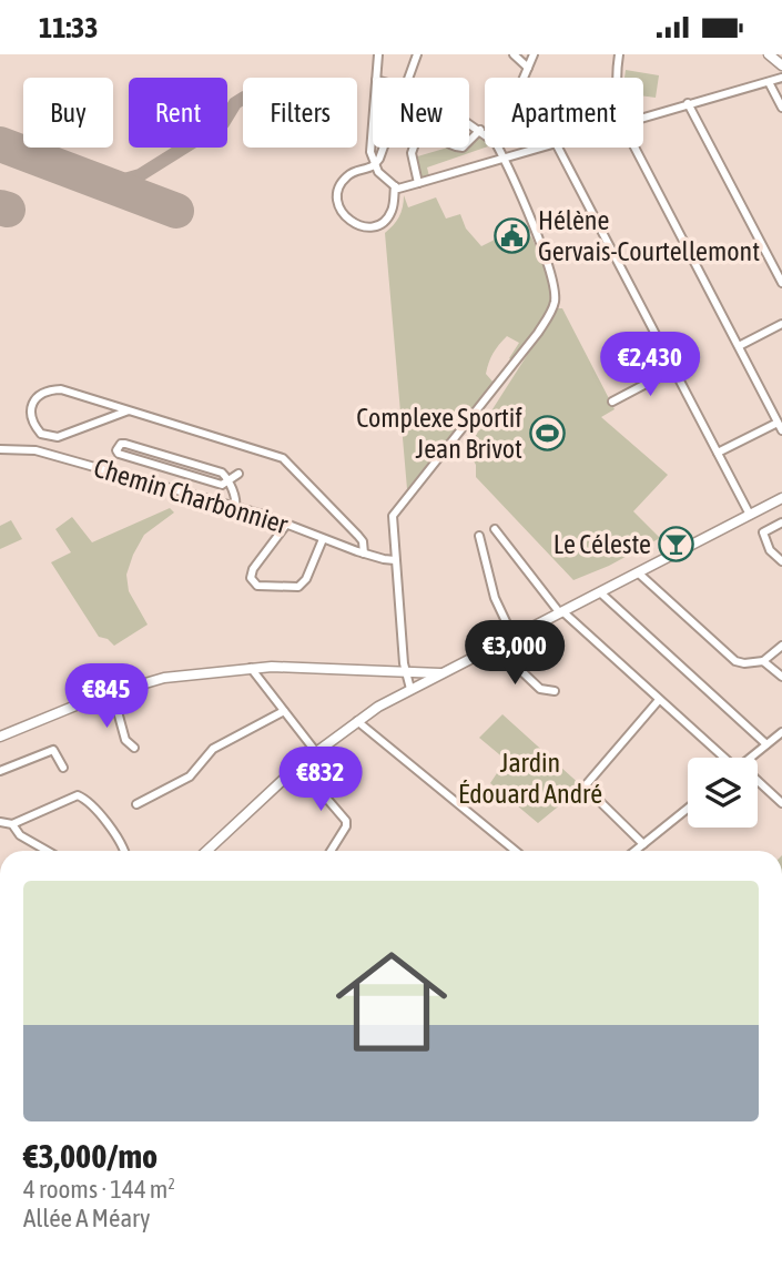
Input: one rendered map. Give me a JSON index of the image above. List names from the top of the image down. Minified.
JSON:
{"streets":{"street":["Chemin Charbonnier"]},"parks":["Jardin Édouard André"],"places":{"public building":["Hélène Gervais-Courtellemont"],"sports":["Complexe Sportif Jean Brivot"],"bar":["Le Céleste"]},"page":{"status":"11:33","chip":["Buy","Rent","Filters","New","Apartment"],"price":["€2,430","€3,000","€845","€832"],"list":[{"name":"€3,000/mo","note":"4 rooms · 144 m² · Allée A Méary"}]}}
